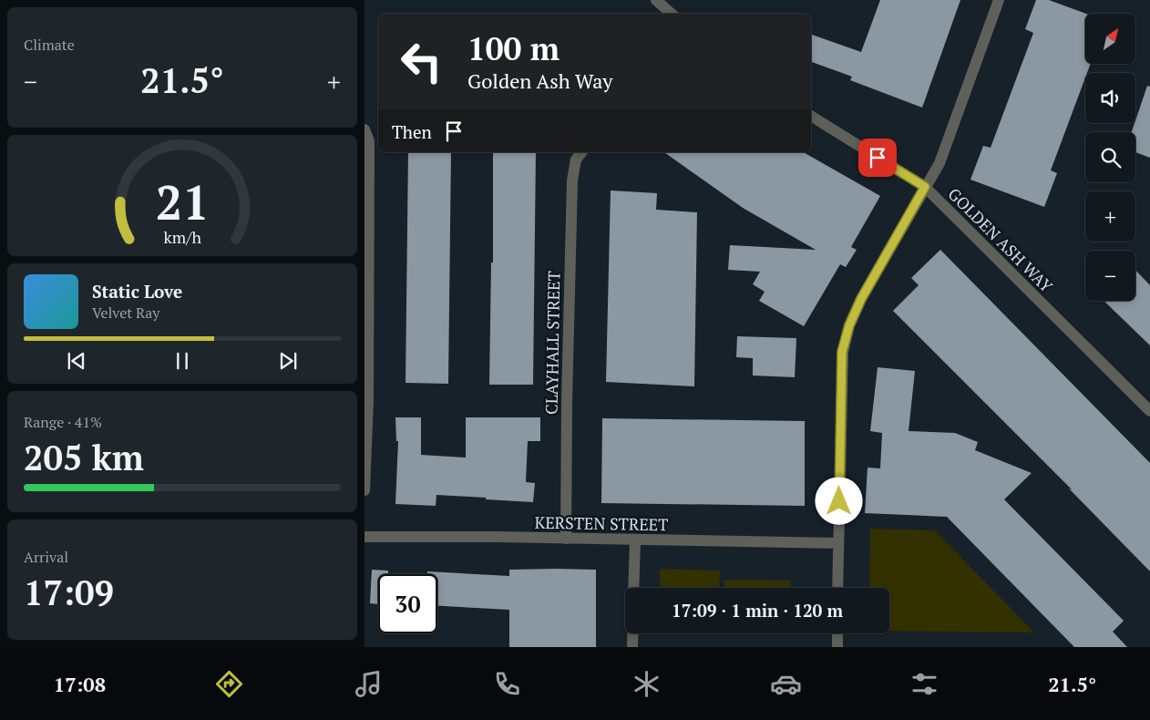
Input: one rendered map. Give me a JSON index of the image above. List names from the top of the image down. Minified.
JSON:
{"streets":{"street":["GOLDEN ASH WAY","CLAYHALL STREET","KERSTEN STREET"]},"crossings":[["CLAYHALL STREET","KERSTEN STREET"]],"north":"top right","page":{"tile":["Climate",["Range · 41%","205 km"],["Arrival","17:09"]],"map_buttons":["+","−"],"turn":["100 m","Golden Ash Way"],"heat":["−","21.5°","+"],"then":"Then","song":["Static Love","Velvet Ray"],"limit":"30","trip":"17:09 · 1 min · 120 m","tabs":["17:08","21.5°"],"gauge":["21","km/h"]}}
